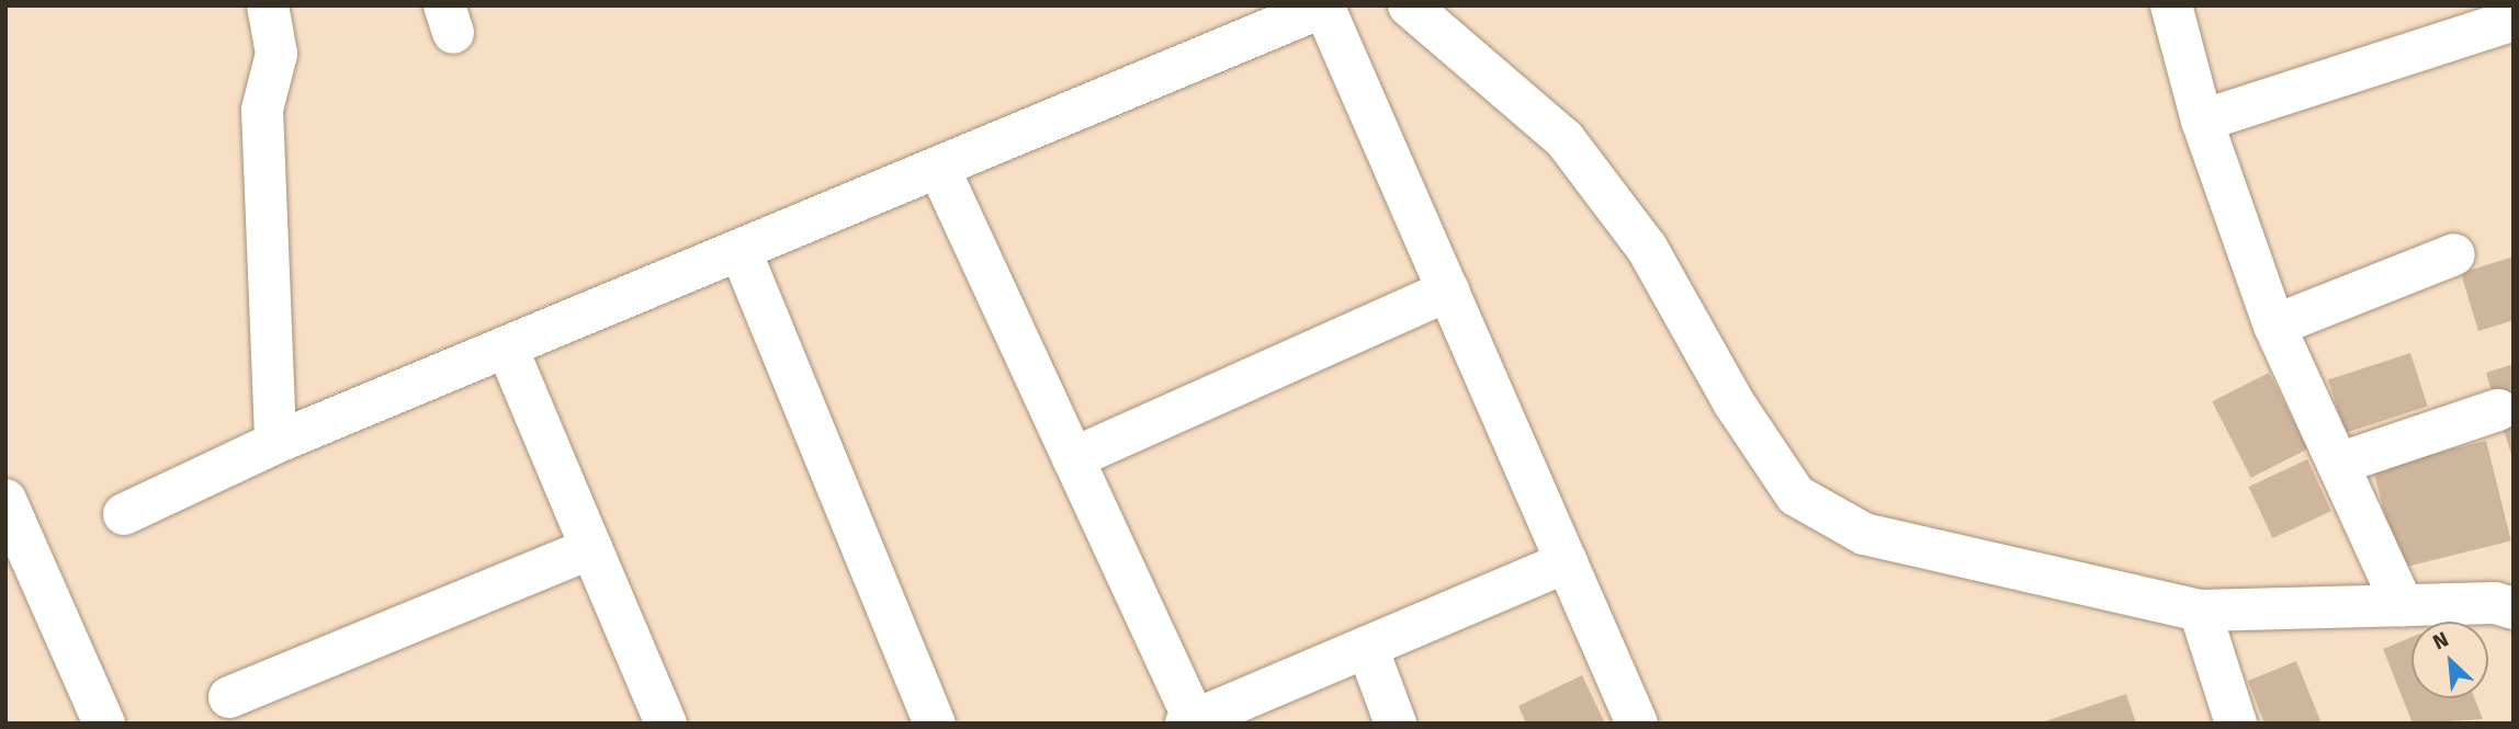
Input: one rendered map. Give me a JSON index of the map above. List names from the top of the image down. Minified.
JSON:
{"north":"top left"}
